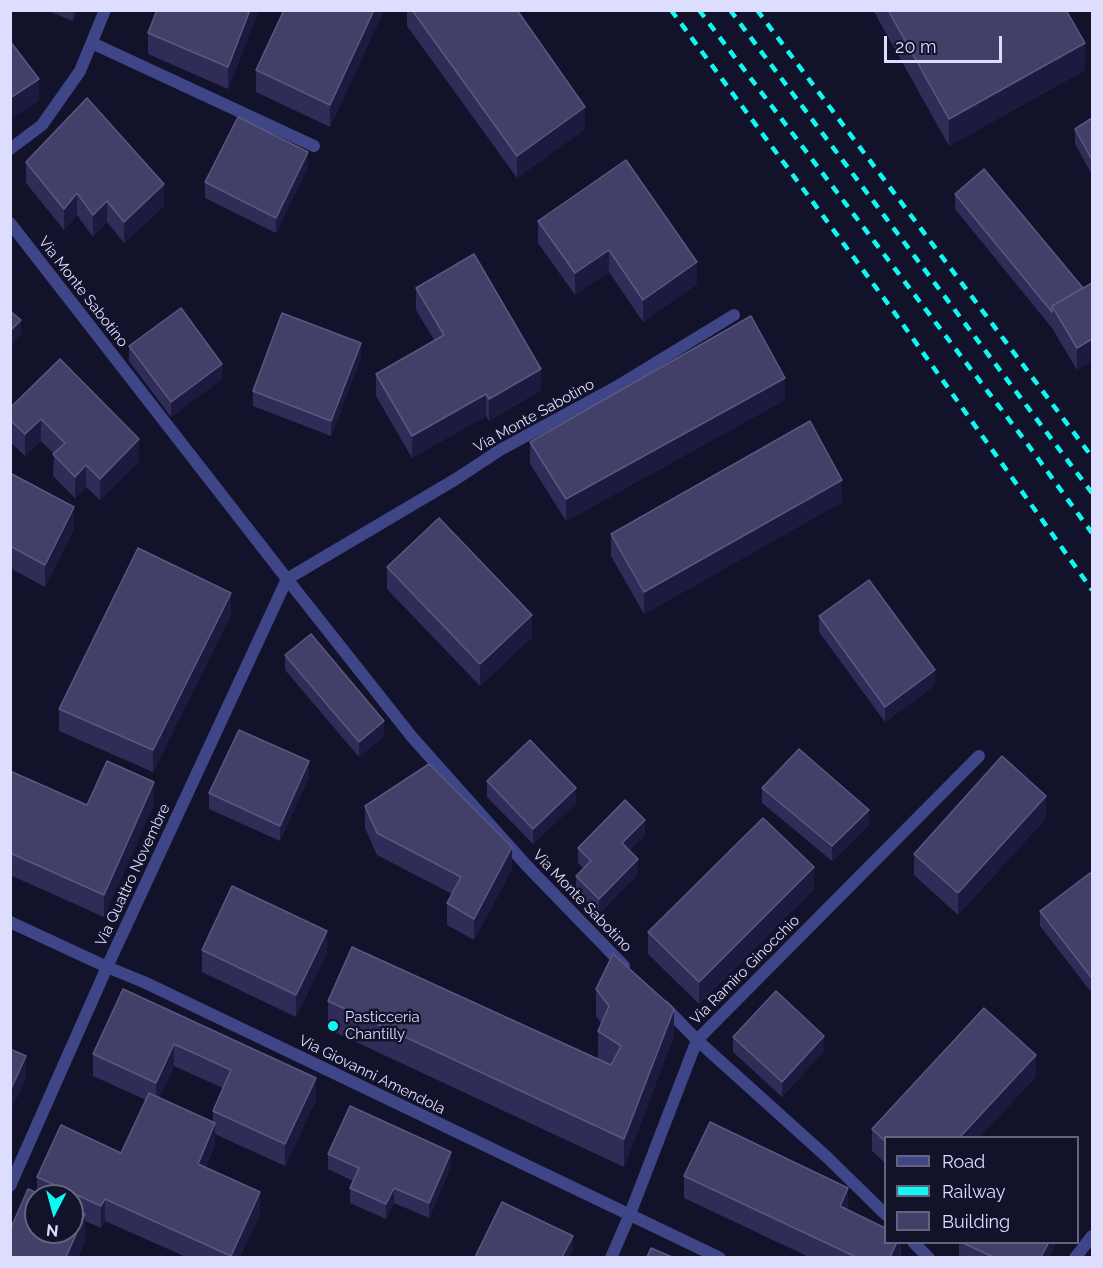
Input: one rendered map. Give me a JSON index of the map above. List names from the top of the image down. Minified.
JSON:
{"streets":{"street":["Via Monte Sabotino","Via Quattro Novembre","Via Ramiro Ginocchio","Via Giovanni Amendola"]},"crossings":[["Via Monte Sabotino","Via Quattro Novembre"],["Via Quattro Novembre","Via Giovanni Amendola"],["Via Ramiro Ginocchio","Via Giovanni Amendola"]],"places":["Pasticceria Chantilly"],"legend":["Road","Railway","Building"],"scale_bar":"20 m","north":"bottom"}
